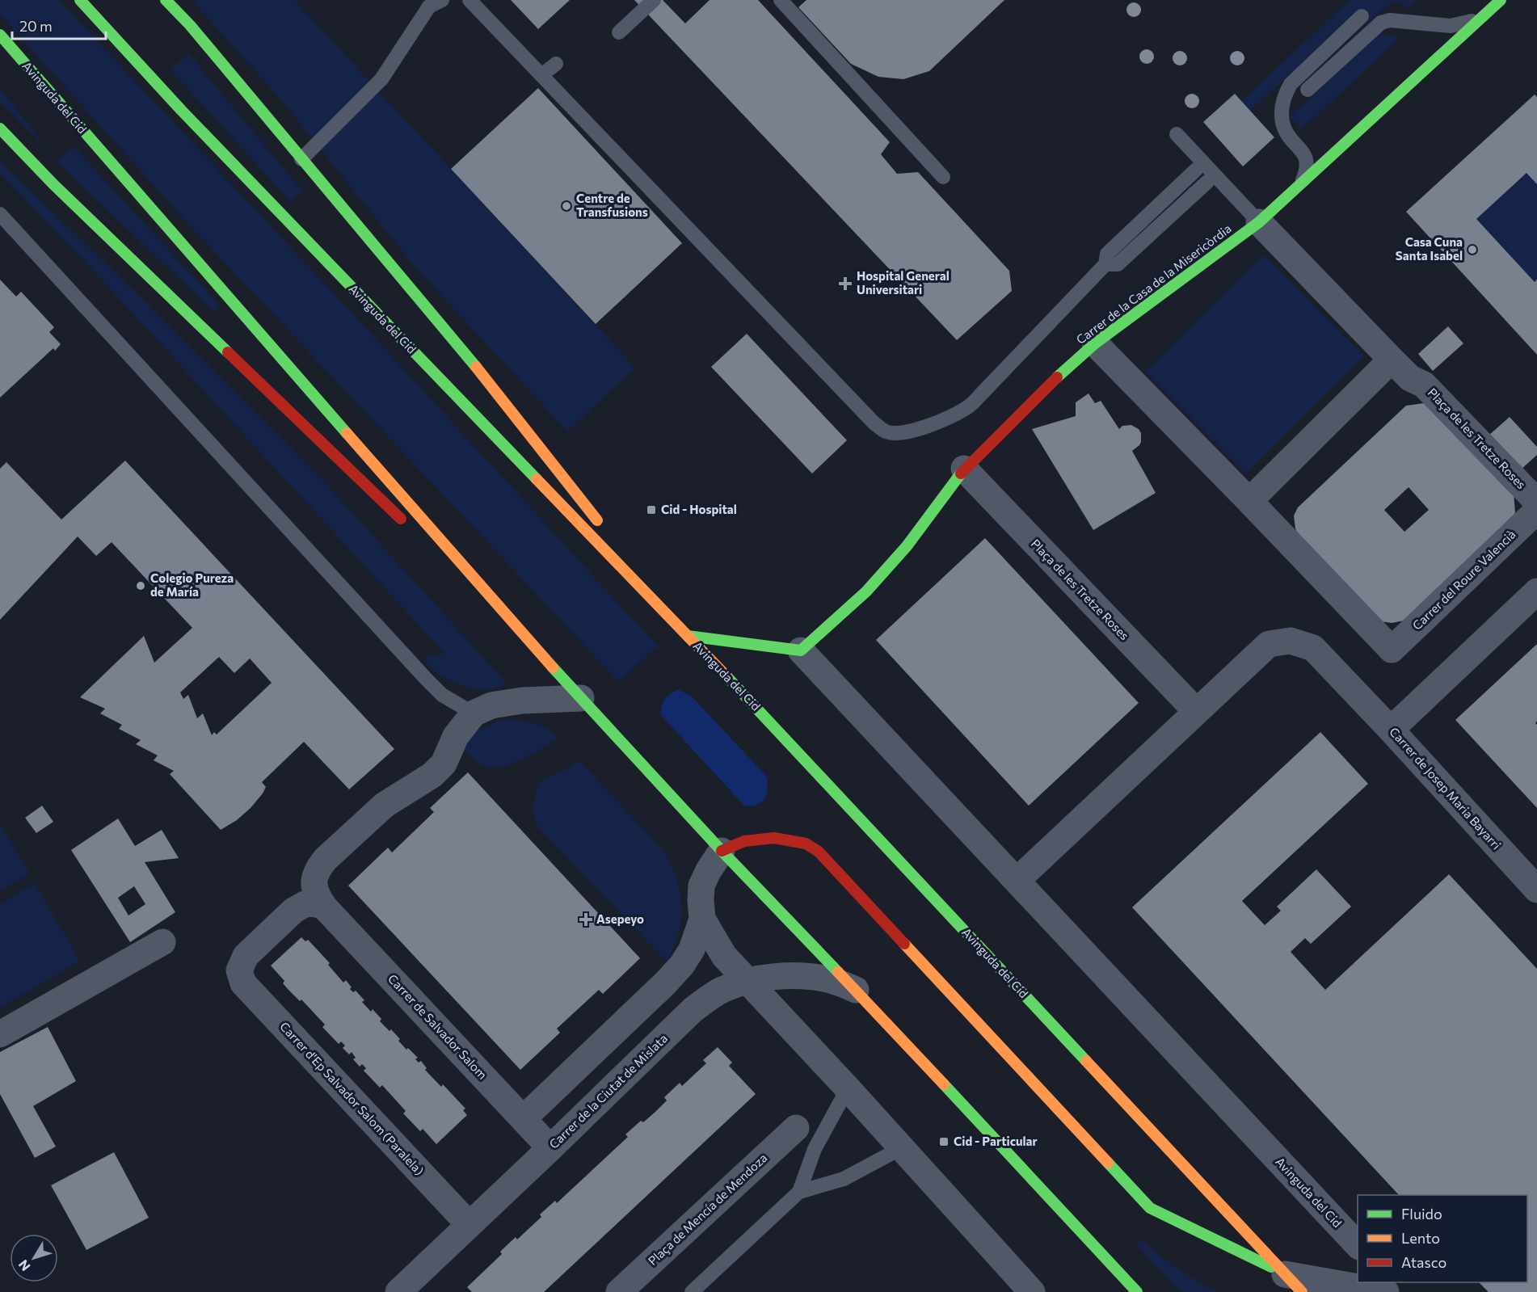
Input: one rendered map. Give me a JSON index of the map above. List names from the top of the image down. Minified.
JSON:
{"streets":{"main road":["Avinguda del Cid","Carrer de la Casa de la Misericòrdia"],"street":["Plaça de les Tretze Roses","Carrer del Roure Valencià","Carrer de Josep Maria Bayarri","Carrer de Salvador Salom","Carrer de la Ciutat de Mislata","Carrer d'Ep Salvador Salom (Paralela)","Plaça de Mencía de Mendoza"]},"crossings":[["Avinguda del Cid","Carrer de la Casa de la Misericòrdia"],["Avinguda del Cid","Carrer de la Ciutat de Mislata"],["Carrer de la Casa de la Misericòrdia","Plaça de les Tretze Roses"],["Plaça de les Tretze Roses","Carrer de Josep Maria Bayarri"],["Carrer de Salvador Salom","Carrer de la Ciutat de Mislata"],["Carrer de Salvador Salom","Carrer d'Ep Salvador Salom (Paralela)"],["Carrer de la Ciutat de Mislata","Carrer d'Ep Salvador Salom (Paralela)"]],"places":{"other":["Centre de Transfusions","Casa Cuna Santa Isabel","Colegio Pureza de María"],"health":["Hospital General Universitari","Asepeyo"],"transit":["Cid - Hospital","Cid - Particular"]},"legend":["Fluido","Lento","Atasco"],"scale_bar":"20 m","north":"bottom left"}
